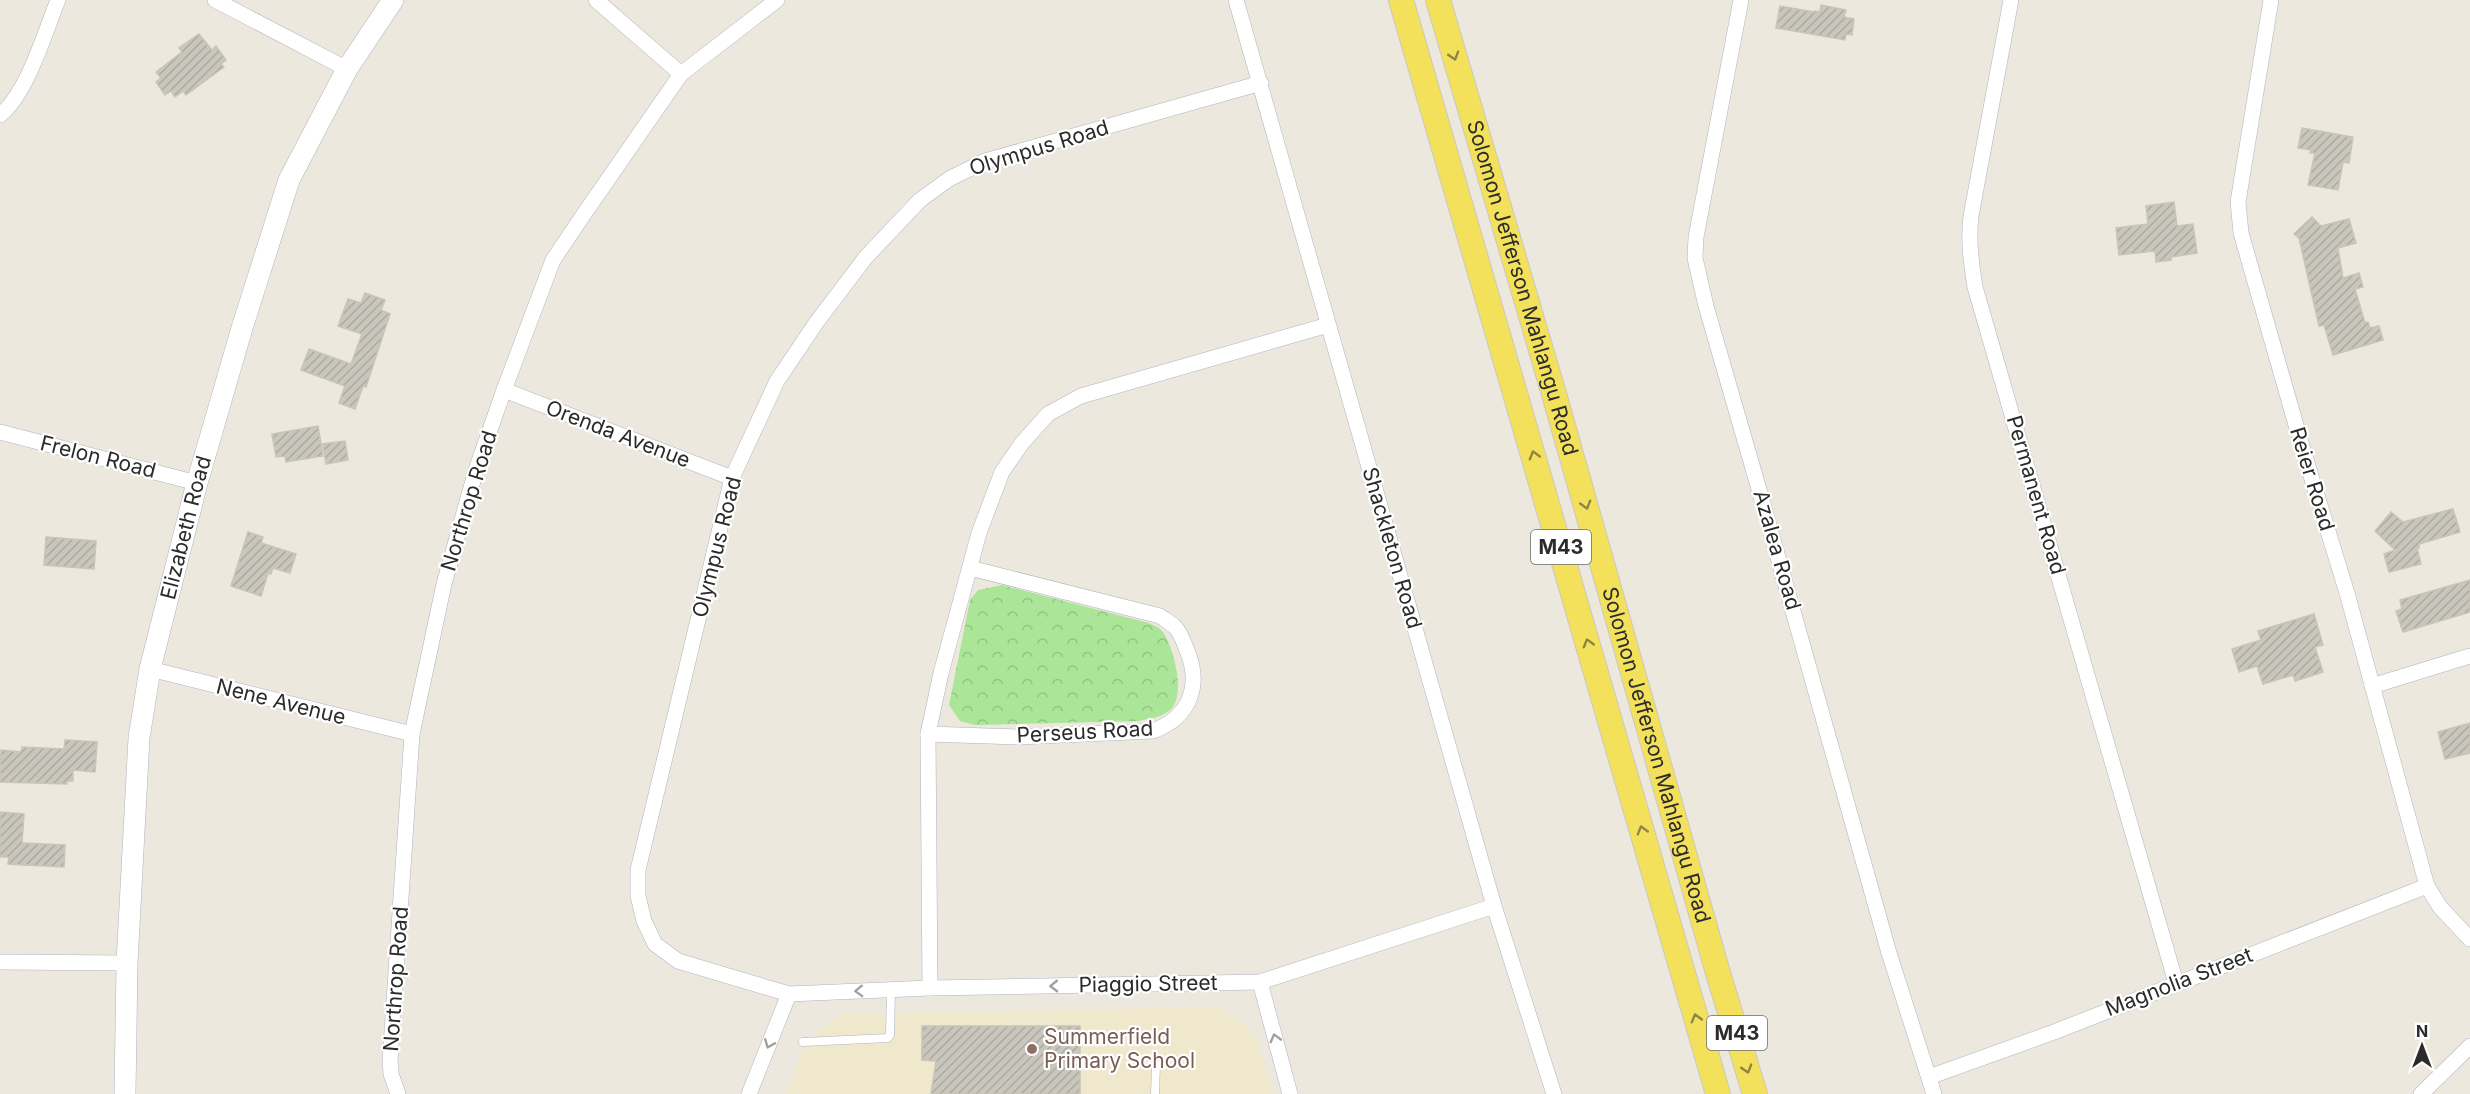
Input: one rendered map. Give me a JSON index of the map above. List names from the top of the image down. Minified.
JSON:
{"streets":{"main road":["Solomon Jefferson Mahlangu Road","M43"],"street":["Olympus Road","Orenda Avenue","Frelon Road","Reier Road","Permanent Road","Northrop Road","Elizabeth Road","Shackleton Road","Azalea Road","Nene Avenue","Perseus Road","Magnolia Street","Piaggio Street"]},"crossings":[["Olympus Road","Orenda Avenue"],["Olympus Road","Shackleton Road"],["Olympus Road","Piaggio Street"],["Orenda Avenue","Northrop Road"],["Frelon Road","Elizabeth Road"],["Reier Road","Magnolia Street"],["Permanent Road","Magnolia Street"],["Northrop Road","Nene Avenue"],["Elizabeth Road","Nene Avenue"],["Shackleton Road","Piaggio Street"],["Azalea Road","Magnolia Street"]],"one_way":["Piaggio Street"],"places":["Summerfield Primary School"],"north":"top"}
